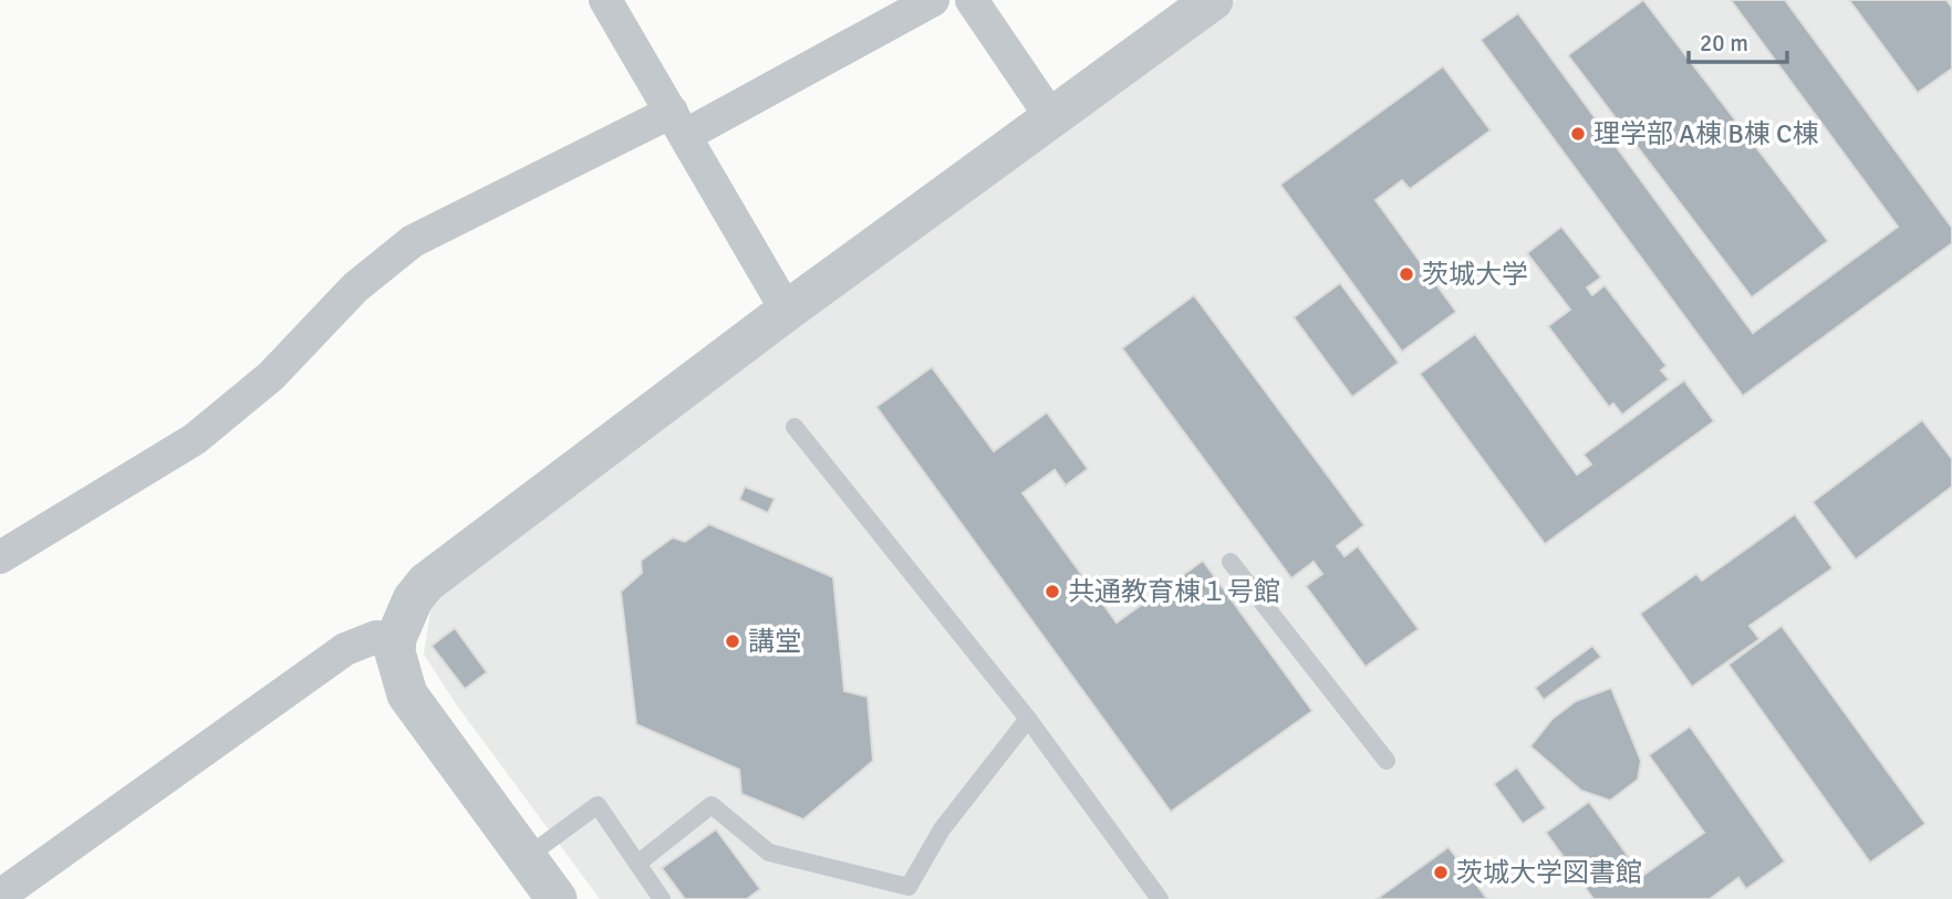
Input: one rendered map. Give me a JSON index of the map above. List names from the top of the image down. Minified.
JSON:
{"places":["理学部 A棟 B棟 C棟","茨城大学","共通教育棟１号館","講堂","茨城大学図書館"],"scale_bar":"20 m"}
